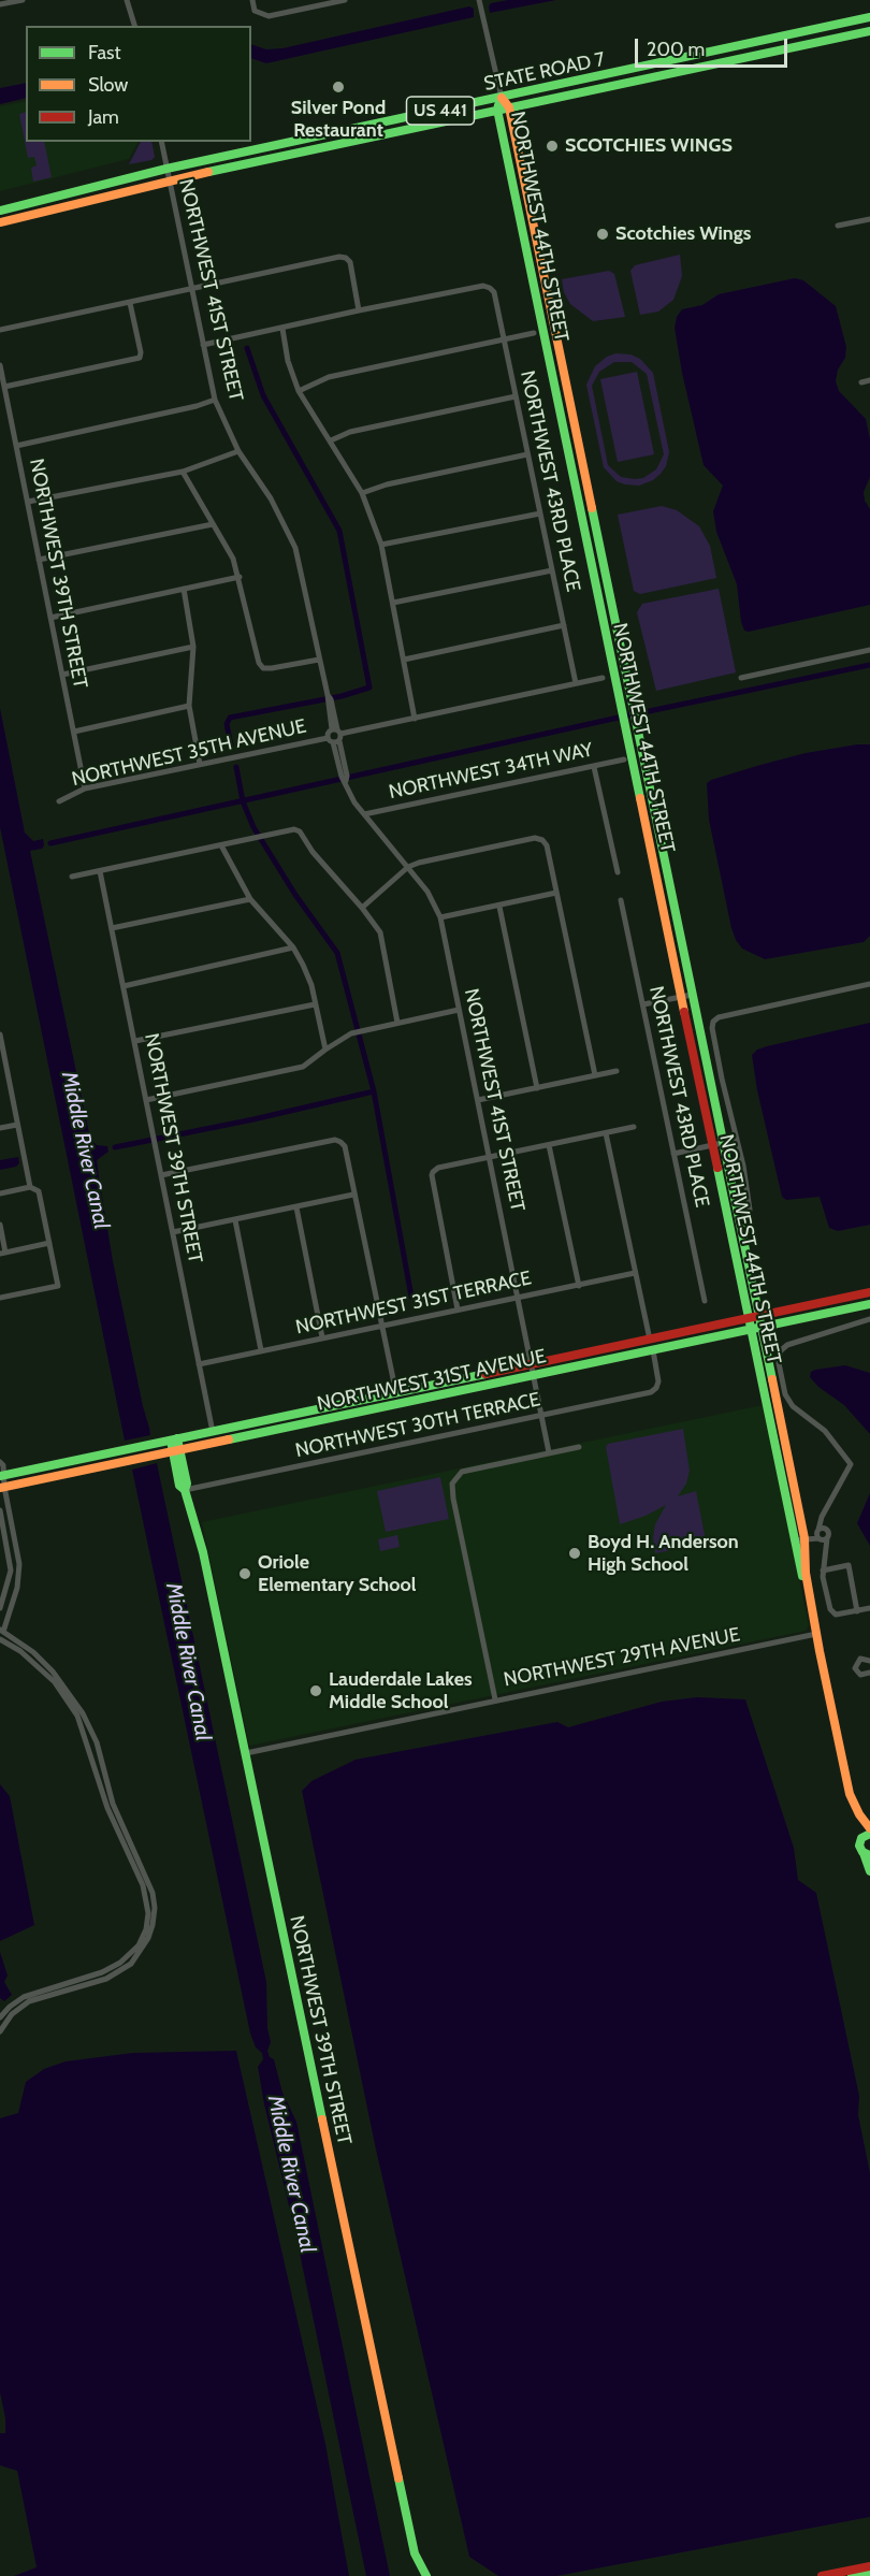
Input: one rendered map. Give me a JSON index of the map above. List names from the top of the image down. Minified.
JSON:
{"streets":{"street":["STATE ROAD 7","US 441","NORTHWEST 44TH STREET","NORTHWEST 41ST STREET","NORTHWEST 43RD PLACE","NORTHWEST 39TH STREET","NORTHWEST 35TH AVENUE","NORTHWEST 34TH WAY","NORTHWEST 31ST TERRACE","NORTHWEST 31ST AVENUE","NORTHWEST 30TH TERRACE","NORTHWEST 29TH AVENUE"]},"crossings":[["STATE ROAD 7","NORTHWEST 44TH STREET"],["STATE ROAD 7","NORTHWEST 41ST STREET"],["NORTHWEST 44TH STREET","NORTHWEST 34TH WAY"],["NORTHWEST 44TH STREET","NORTHWEST 31ST AVENUE"],["NORTHWEST 44TH STREET","NORTHWEST 29TH AVENUE"],["NORTHWEST 41ST STREET","NORTHWEST 35TH AVENUE"],["NORTHWEST 41ST STREET","NORTHWEST 34TH WAY"],["NORTHWEST 41ST STREET","NORTHWEST 31ST TERRACE"],["NORTHWEST 41ST STREET","NORTHWEST 31ST AVENUE"],["NORTHWEST 41ST STREET","NORTHWEST 30TH TERRACE"],["NORTHWEST 39TH STREET","NORTHWEST 35TH AVENUE"],["NORTHWEST 39TH STREET","NORTHWEST 31ST TERRACE"],["NORTHWEST 39TH STREET","NORTHWEST 31ST AVENUE"],["NORTHWEST 39TH STREET","NORTHWEST 30TH TERRACE"],["NORTHWEST 39TH STREET","NORTHWEST 29TH AVENUE"],["NORTHWEST 31ST AVENUE","NORTHWEST 30TH TERRACE"]],"water":["Middle River Canal"],"places":["Silver Pond Restaurant","SCOTCHIES WINGS","Scotchies Wings","Boyd H. Anderson High School","Oriole Elementary School","Lauderdale Lakes Middle School"],"legend":["Fast","Slow","Jam"],"scale_bar":"200 m"}
